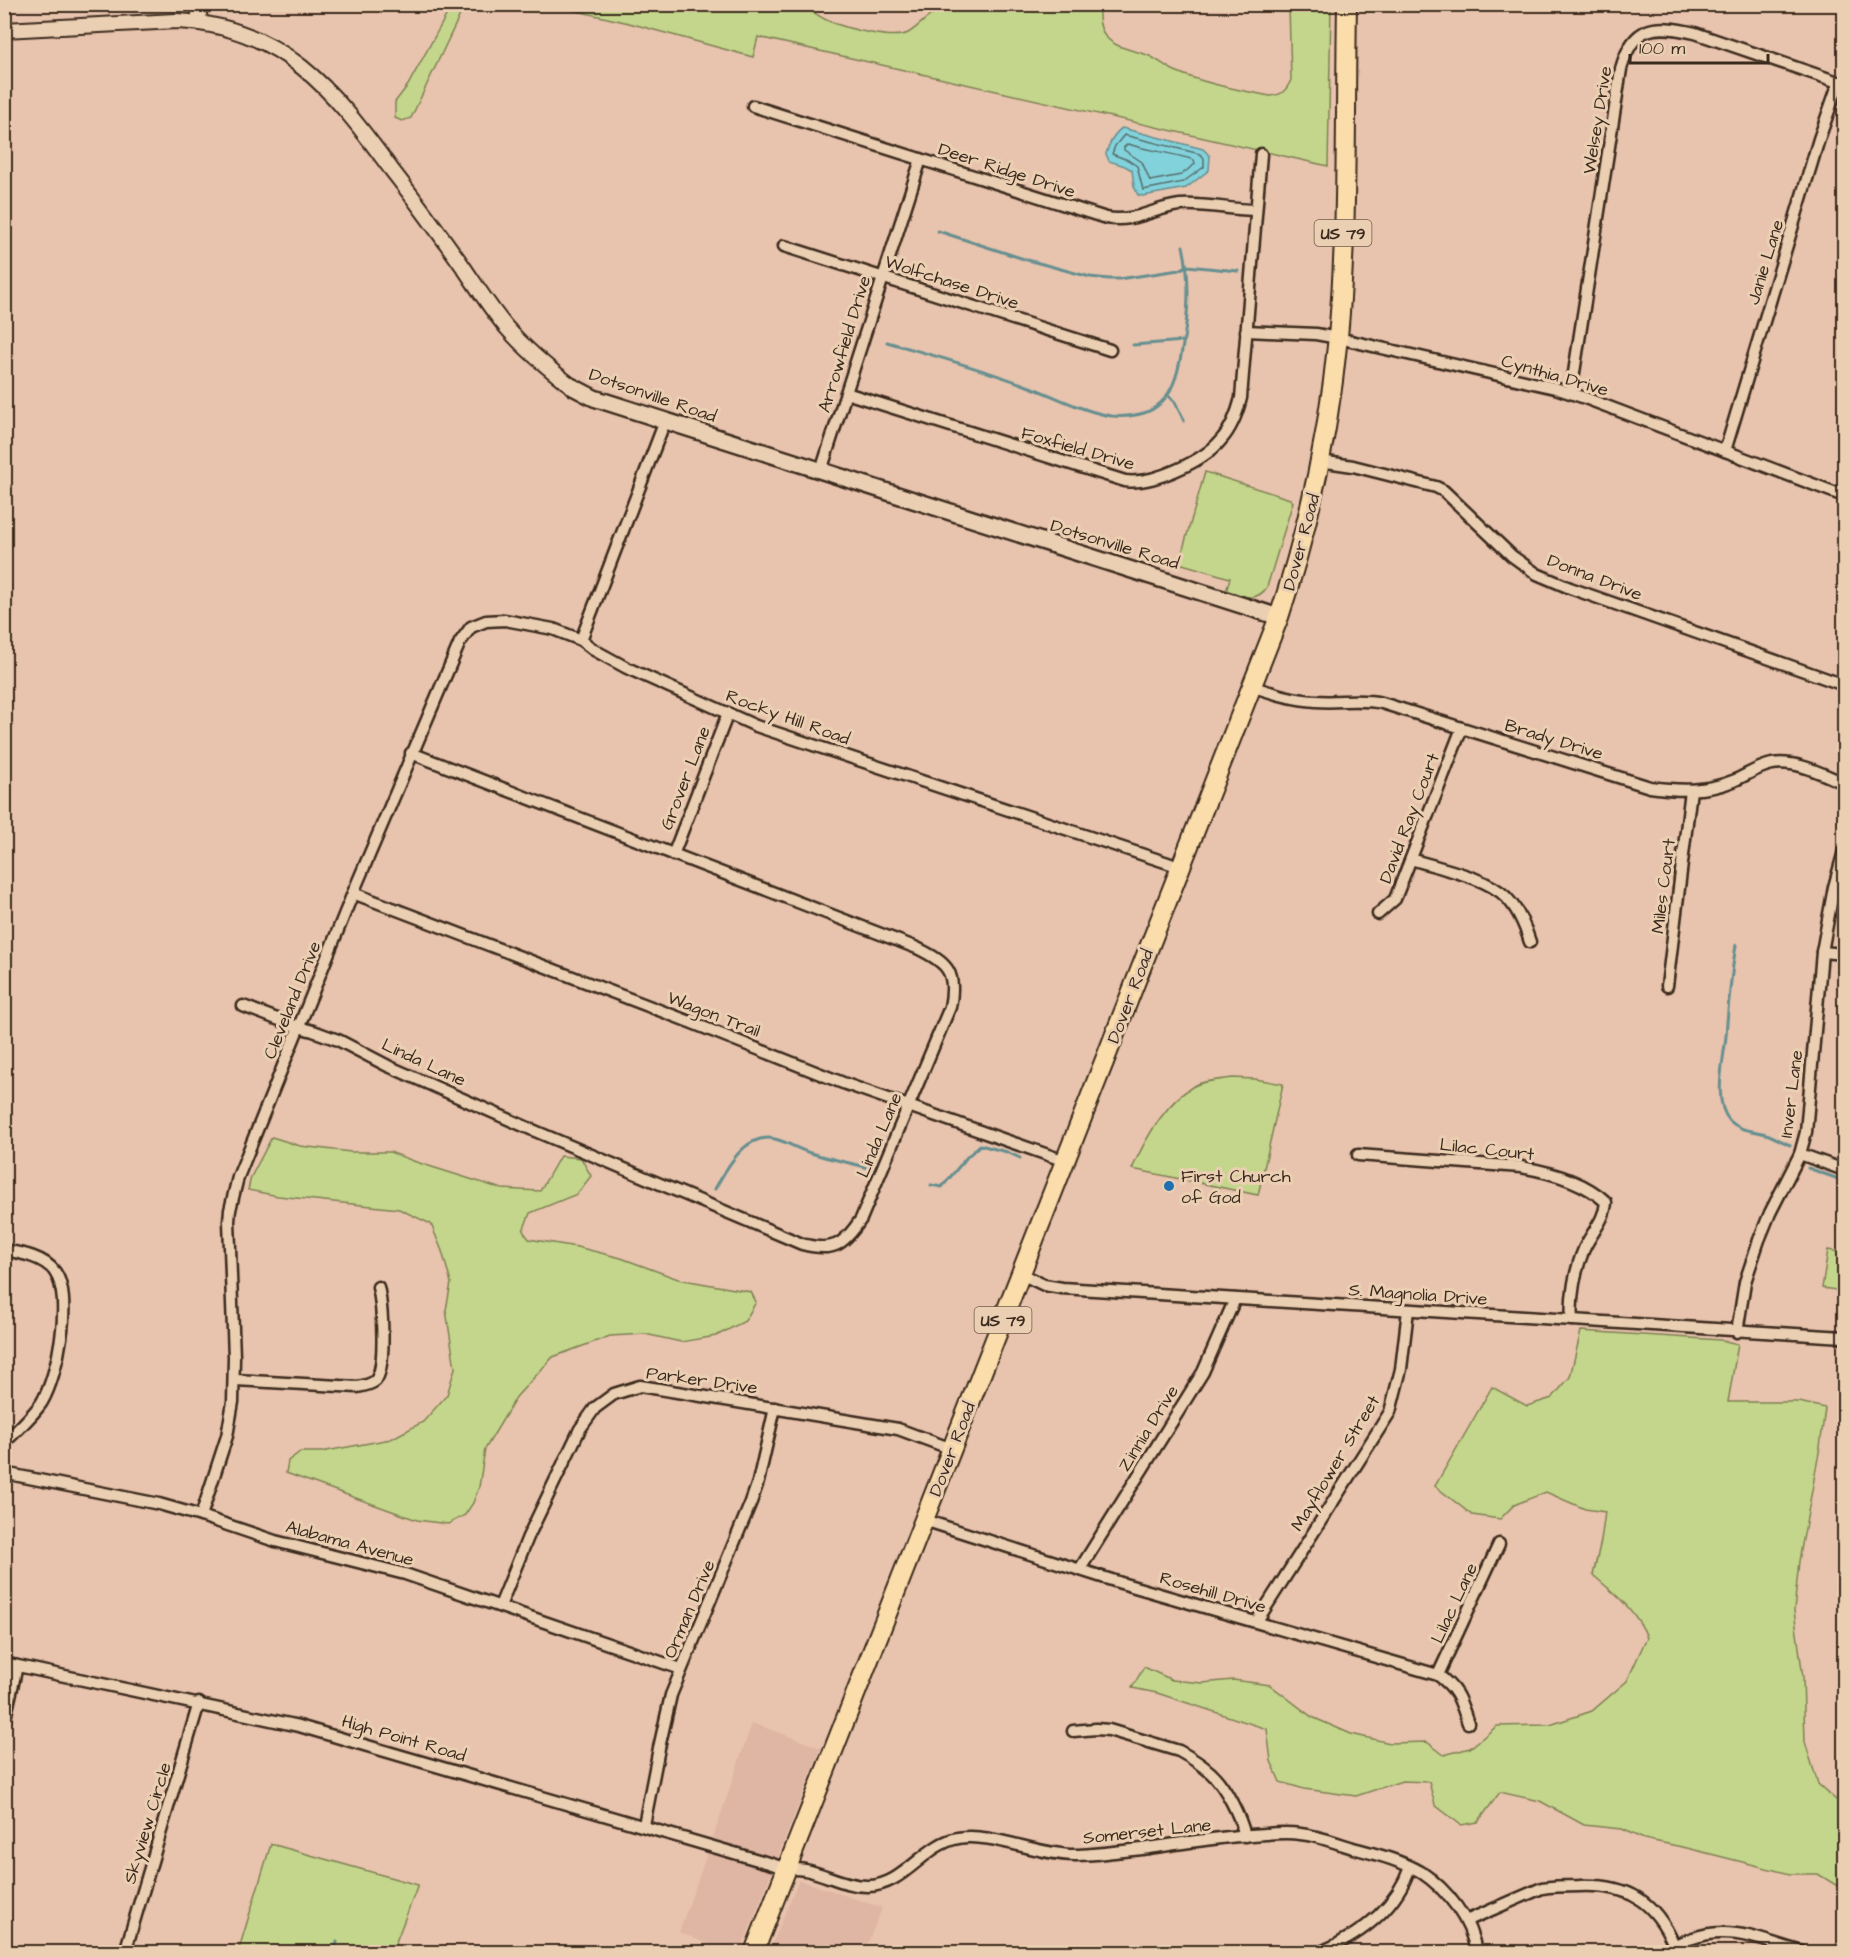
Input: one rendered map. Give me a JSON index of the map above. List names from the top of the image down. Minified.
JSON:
{"streets":{"main road":["US 79","Dotsonville Road","Dover Road"],"street":["Welsey Drive","Deer Ridge Drive","Janie Lane","Wolfchase Drive","Arrowfield Drive","Cynthia Drive","Foxfield Drive","Donna Drive","Rocky Hill Road","Brady Drive","Grover Lane","David Ray Court","Miles Court","Cleveland Drive","Wagon Trail","Linda Lane","Inver Lane","Lilac Court","S. Magnolia Drive","Parker Drive","Zinnia Drive","Mayflower Street","Alabama Avenue","Rosehill Drive","Lilac Lane","Orman Drive","High Point Road","Skyview Circle","Somerset Lane"]},"crossings":[["Welsey Drive","Janie Lane"],["Welsey Drive","Cynthia Drive"],["Deer Ridge Drive","Arrowfield Drive"],["Deer Ridge Drive","Foxfield Drive"],["Janie Lane","Cynthia Drive"],["Wolfchase Drive","Arrowfield Drive"],["Arrowfield Drive","Dotsonville Road"],["Arrowfield Drive","Foxfield Drive"],["Cynthia Drive","Foxfield Drive"],["Cynthia Drive","Dover Road"],["Dotsonville Road","Dover Road"],["Dover Road","Donna Drive"],["Dover Road","Rocky Hill Road"],["Dover Road","Brady Drive"],["Dover Road","Wagon Trail"],["Dover Road","S. Magnolia Drive"],["Dover Road","Parker Drive"],["Dover Road","Rosehill Drive"],["Dover Road","High Point Road"],["Dover Road","Somerset Lane"],["Rocky Hill Road","Grover Lane"],["Rocky Hill Road","Cleveland Drive"],["Brady Drive","David Ray Court"],["Brady Drive","Miles Court"],["Grover Lane","Linda Lane"],["Cleveland Drive","Wagon Trail"],["Cleveland Drive","Linda Lane"],["Cleveland Drive","Alabama Avenue"],["Wagon Trail","Linda Lane"],["Inver Lane","S. Magnolia Drive"],["Lilac Court","S. Magnolia Drive"],["S. Magnolia Drive","Zinnia Drive"],["S. Magnolia Drive","Mayflower Street"],["Parker Drive","Alabama Avenue"],["Parker Drive","Orman Drive"],["Zinnia Drive","Rosehill Drive"],["Mayflower Street","Rosehill Drive"],["Alabama Avenue","Orman Drive"],["Rosehill Drive","Lilac Lane"],["Orman Drive","High Point Road"],["High Point Road","Skyview Circle"],["High Point Road","Somerset Lane"]],"places":["First Church of God"],"scale_bar":"100 m"}
